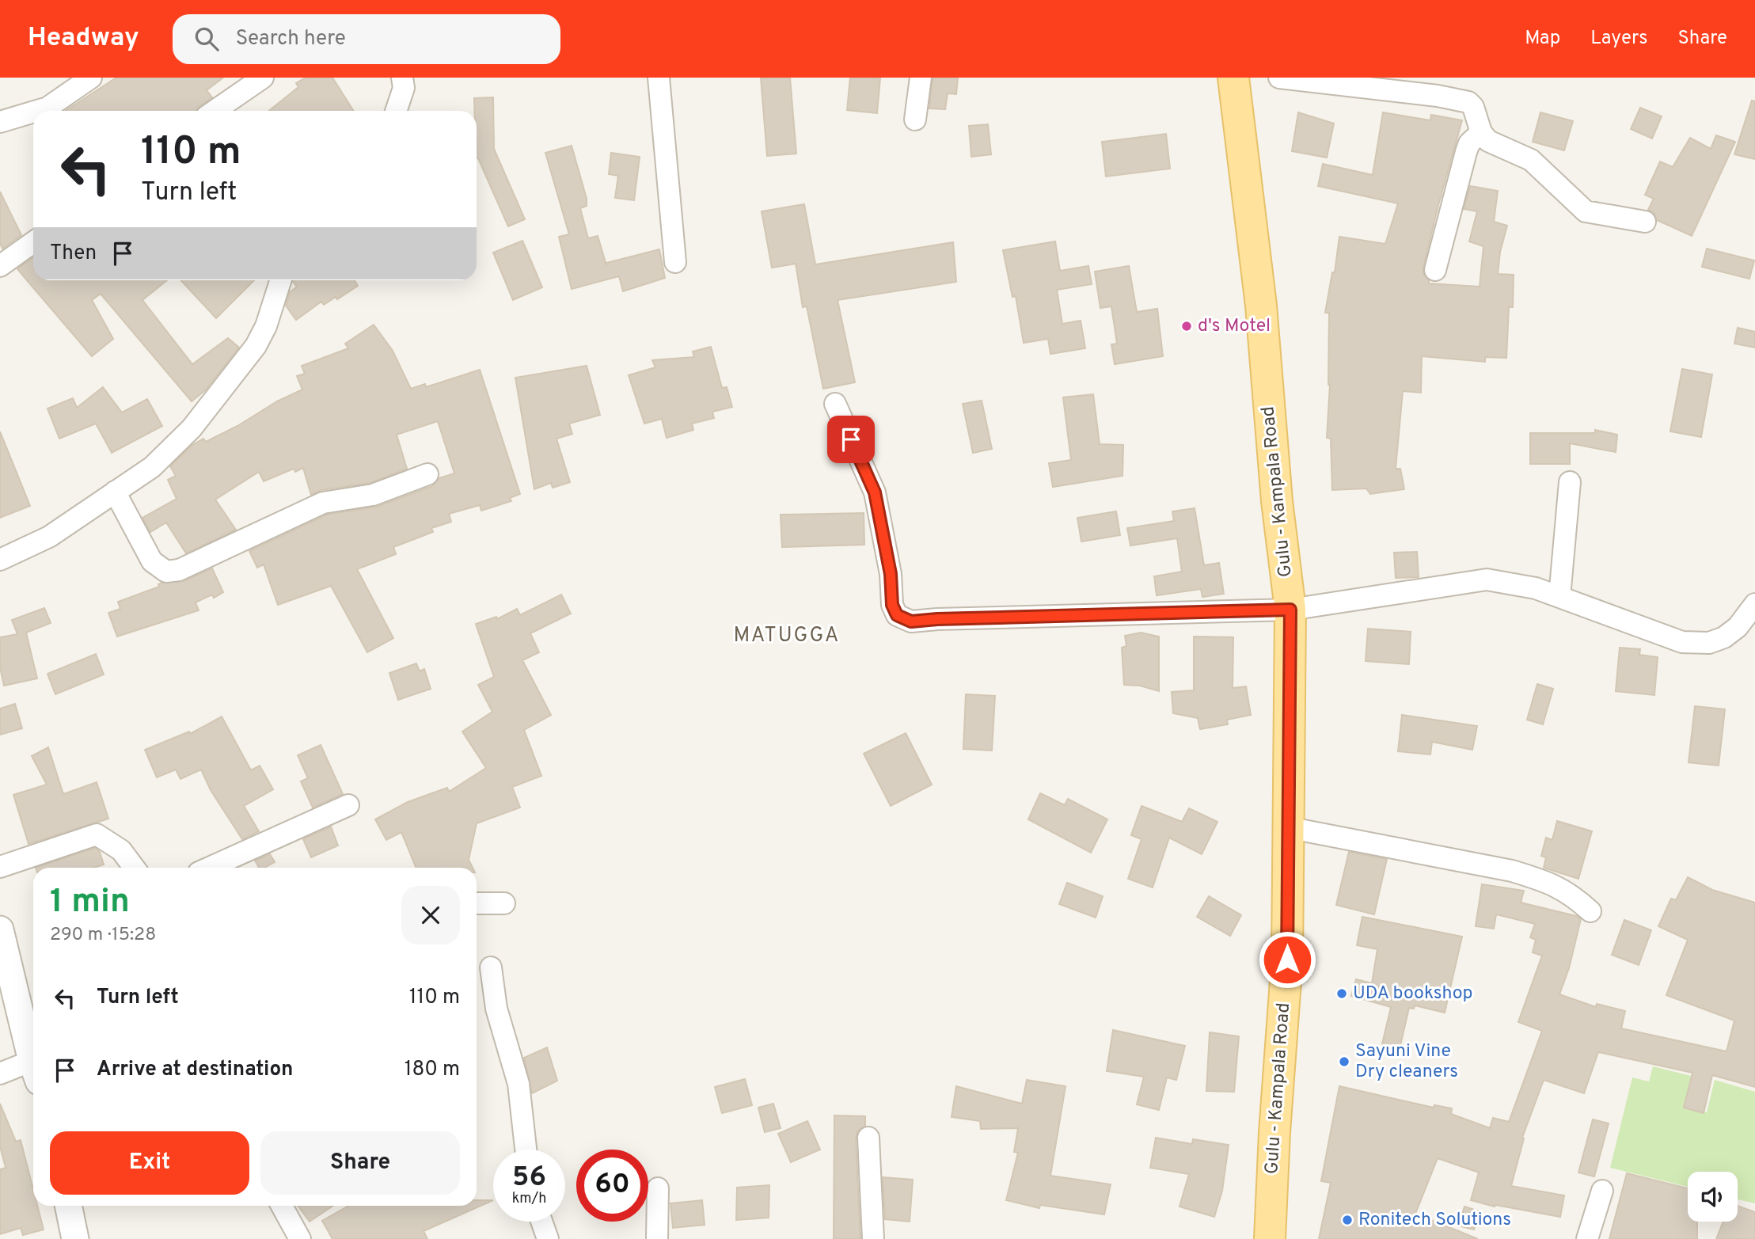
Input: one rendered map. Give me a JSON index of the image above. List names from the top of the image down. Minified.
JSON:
{"streets":{"main road":["Gulu - Kampala Road"]},"districts":["MATUGGA"],"places":["d's Motel","UDA bookshop","Sayuni Vine Dry cleaners","Ronitech Solutions"],"page":{"header":"Headway","search":"Search here","nav":["Map","Layers","Share"],"turn":["110 m","Turn left"],"then":"Then","heading":["1 min","290 m · 15:28"],"list":[{"name":"Turn left","value":"110 m"},{"name":"Arrive at destination","value":"180 m"}],"buttons":["Exit","Share"],"speed":"56 km/h","limit":"60"}}
